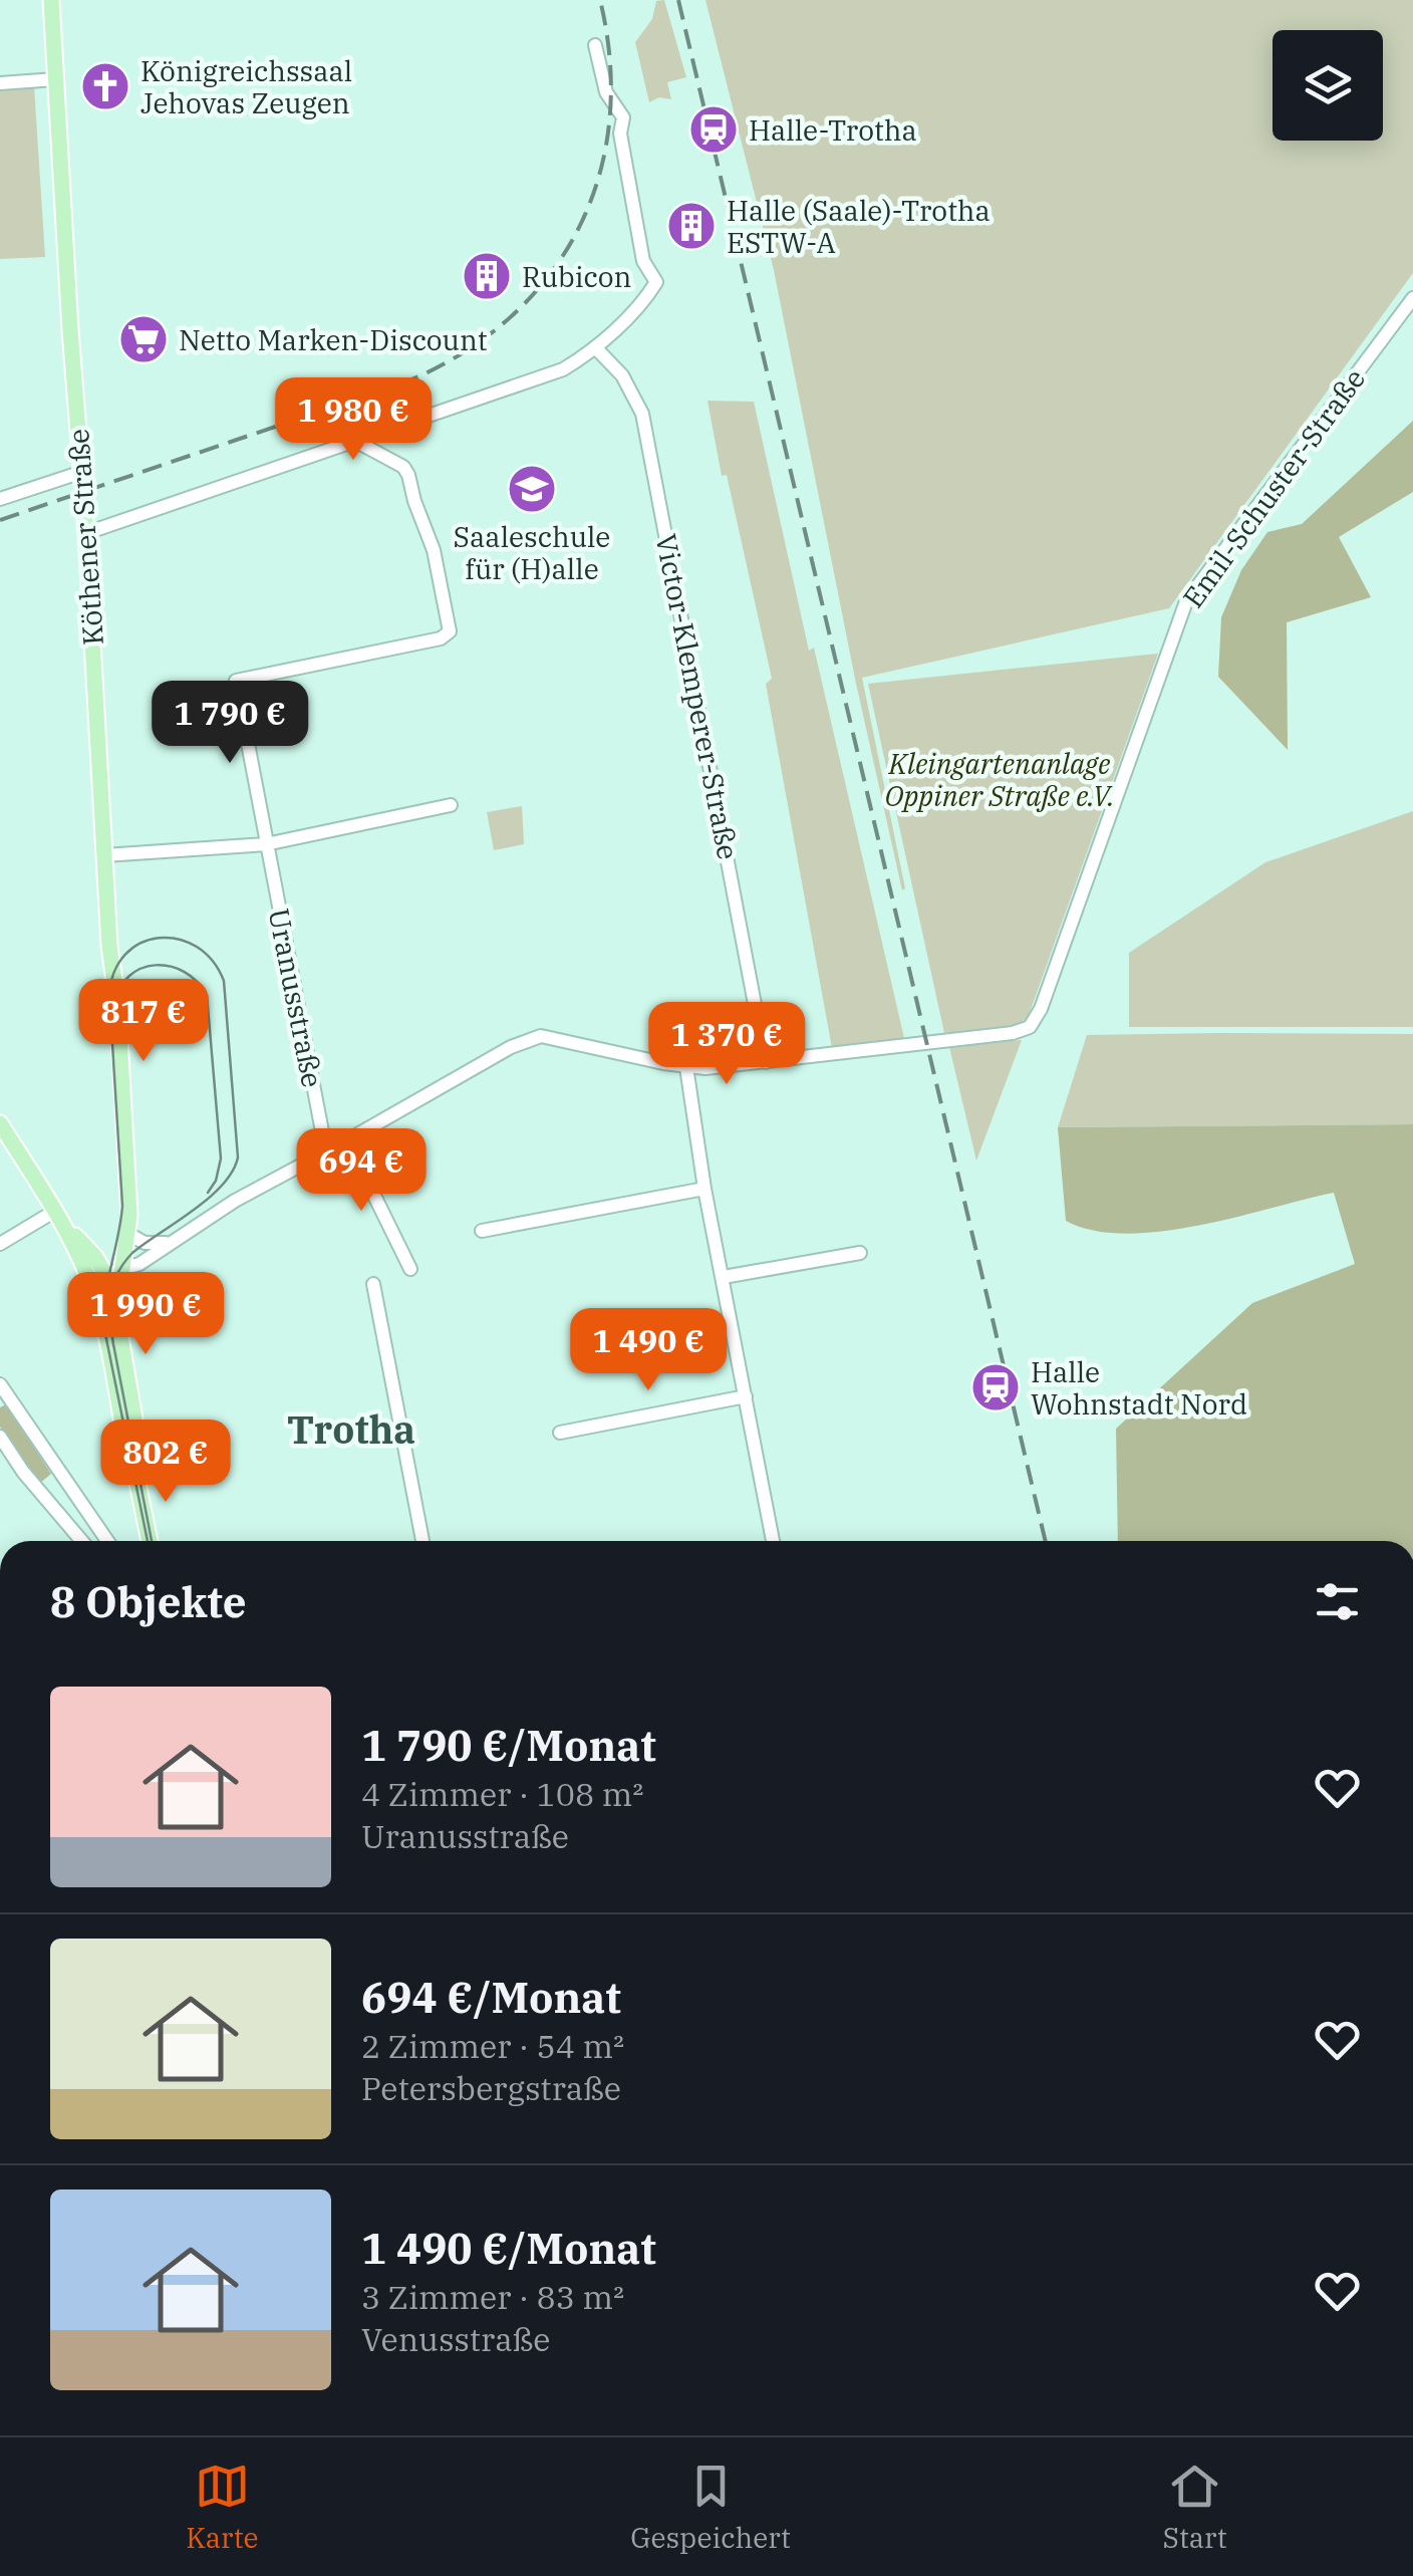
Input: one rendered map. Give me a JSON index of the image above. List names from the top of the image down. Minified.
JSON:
{"streets":{"main road":["Köthener Straße"],"street":["Emil-Schuster-Straße","Victor-Klemperer-Straße","Uranusstraße"]},"crossings":[["Emil-Schuster-Straße","Victor-Klemperer-Straße"]],"districts":["Trotha"],"parks":["Kleingartenanlage Oppiner Straße e.V."],"places":{"church":["Königreichssaal Jehovas Zeugen"],"station":["Halle-Trotha","Halle Wohnstadt Nord"],"building":["Halle (Saale)-Trotha ESTW-A","Rubicon"],"supermarket":["Netto Marken-Discount"],"school or university":["Saaleschule für (H)alle"]},"page":{"price":["1 980 €","1 790 €","817 €","1 370 €","694 €","1 990 €","1 490 €","802 €"],"heading":"8 Objekte","list":[{"name":"1 790 €/Monat","note":"4 Zimmer · 108 m² · Uranusstraße"},{"name":"694 €/Monat","note":"2 Zimmer · 54 m² · Petersbergstraße"},{"name":"1 490 €/Monat","note":"3 Zimmer · 83 m² · Venusstraße"}],"tabs":["Karte","Gespeichert","Start"]}}
